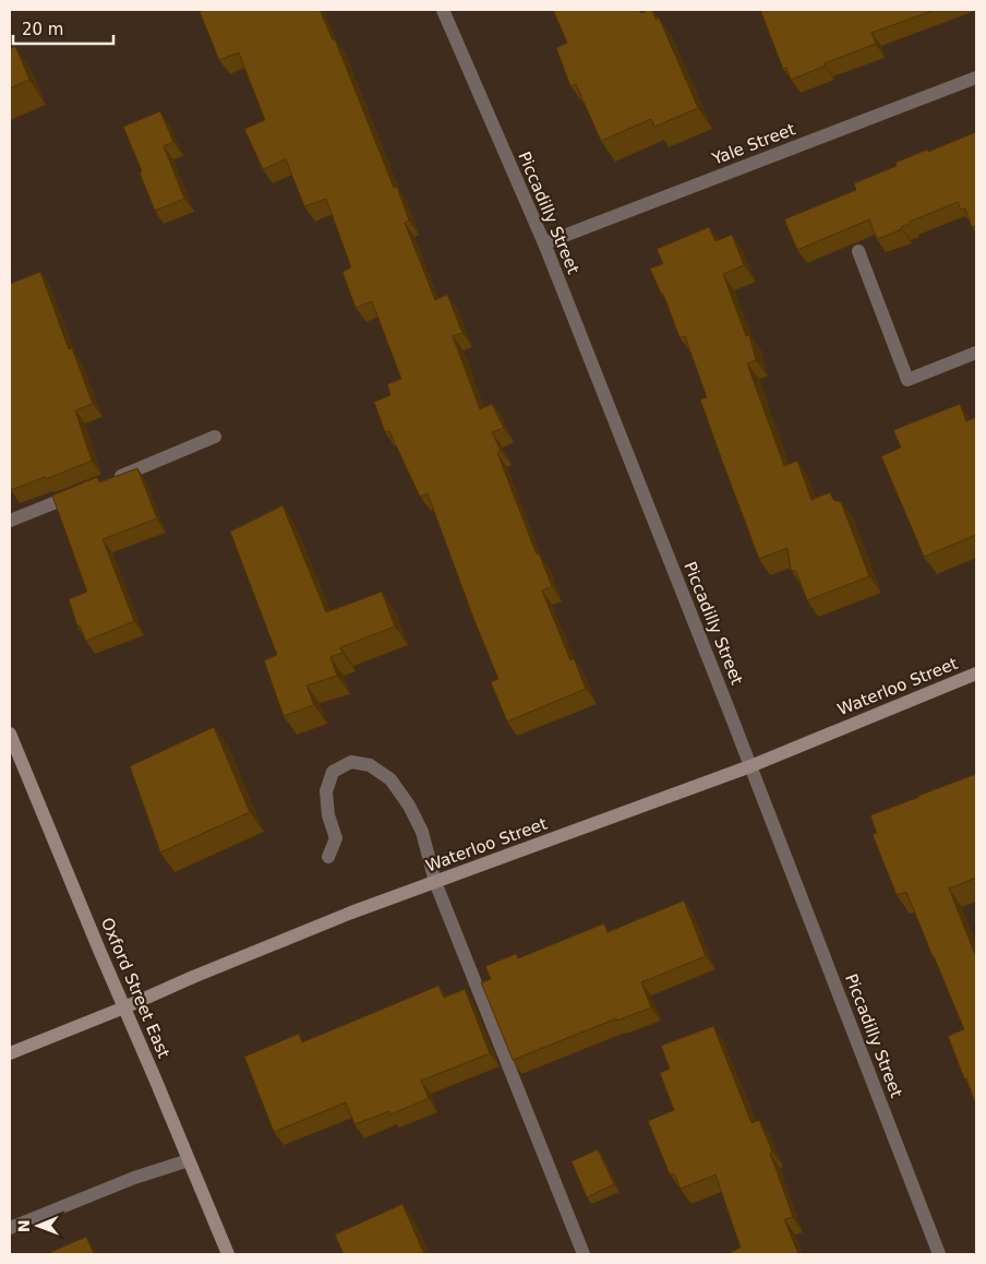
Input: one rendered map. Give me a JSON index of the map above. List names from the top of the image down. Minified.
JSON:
{"streets":{"street":["Yale Street","Piccadilly Street","Waterloo Street","Oxford Street East"]},"crossings":[["Yale Street","Piccadilly Street"],["Piccadilly Street","Waterloo Street"],["Waterloo Street","Oxford Street East"]],"scale_bar":"20 m","north":"left"}
